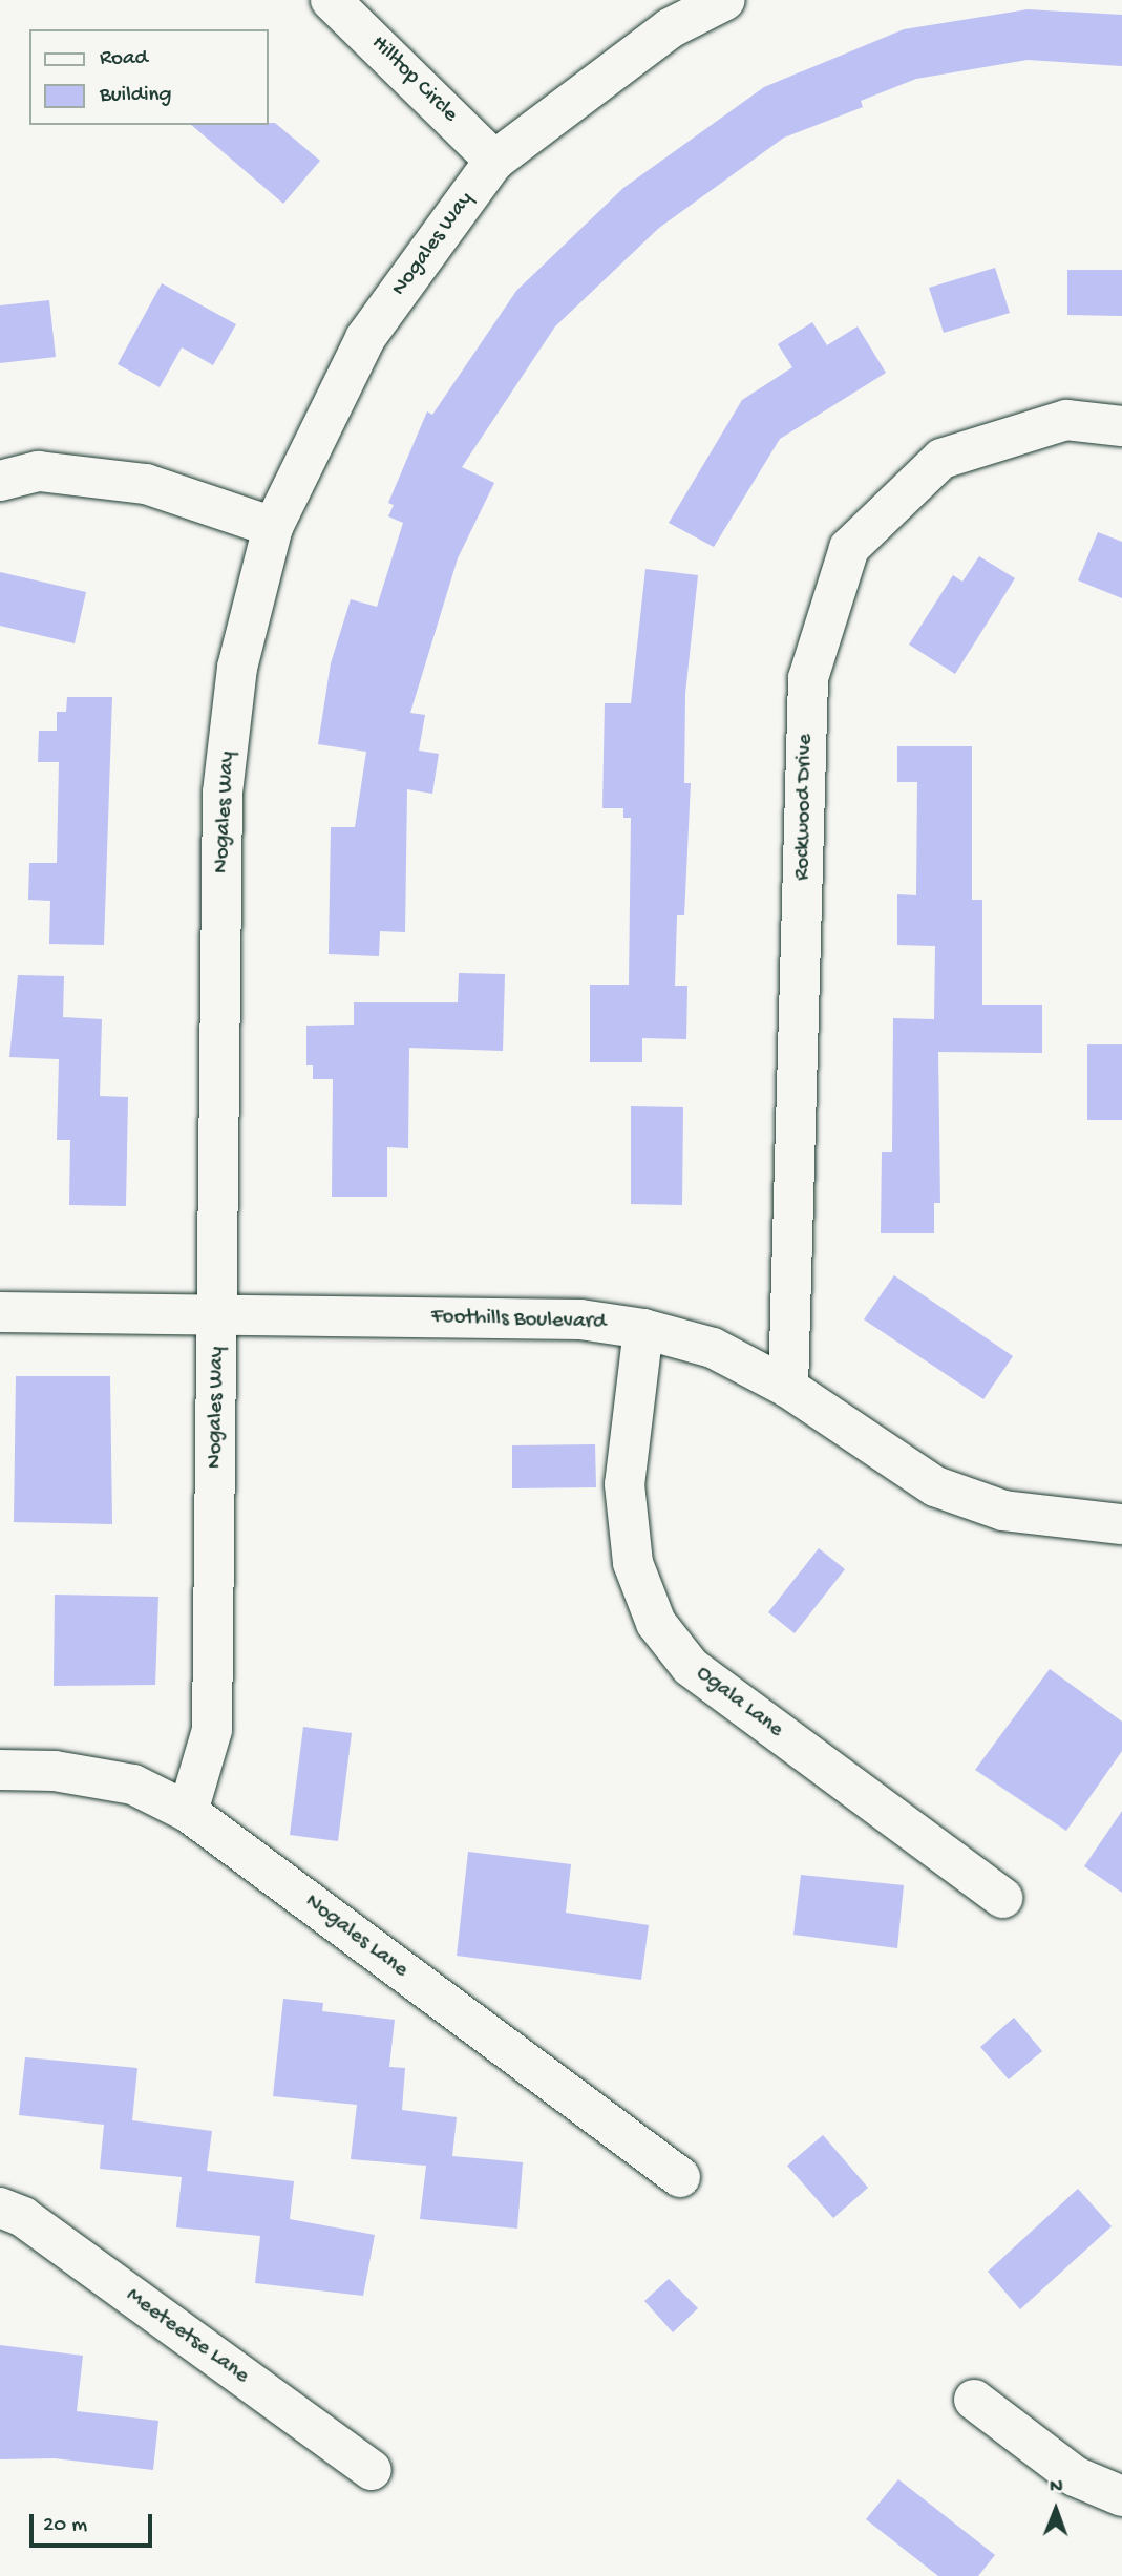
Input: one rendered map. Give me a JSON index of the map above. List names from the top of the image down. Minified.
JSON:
{"streets":{"street":["Hilltop Circle","Nogales Way","Rockwood Drive","Foothills Boulevard","Ogala Lane","Nogales Lane","Meeteetse Lane"]},"crossings":[["Hilltop Circle","Nogales Way"],["Nogales Way","Foothills Boulevard"],["Nogales Way","Nogales Lane"],["Rockwood Drive","Foothills Boulevard"],["Foothills Boulevard","Ogala Lane"]],"legend":["Road","Building"],"scale_bar":"20 m","north":"top"}
